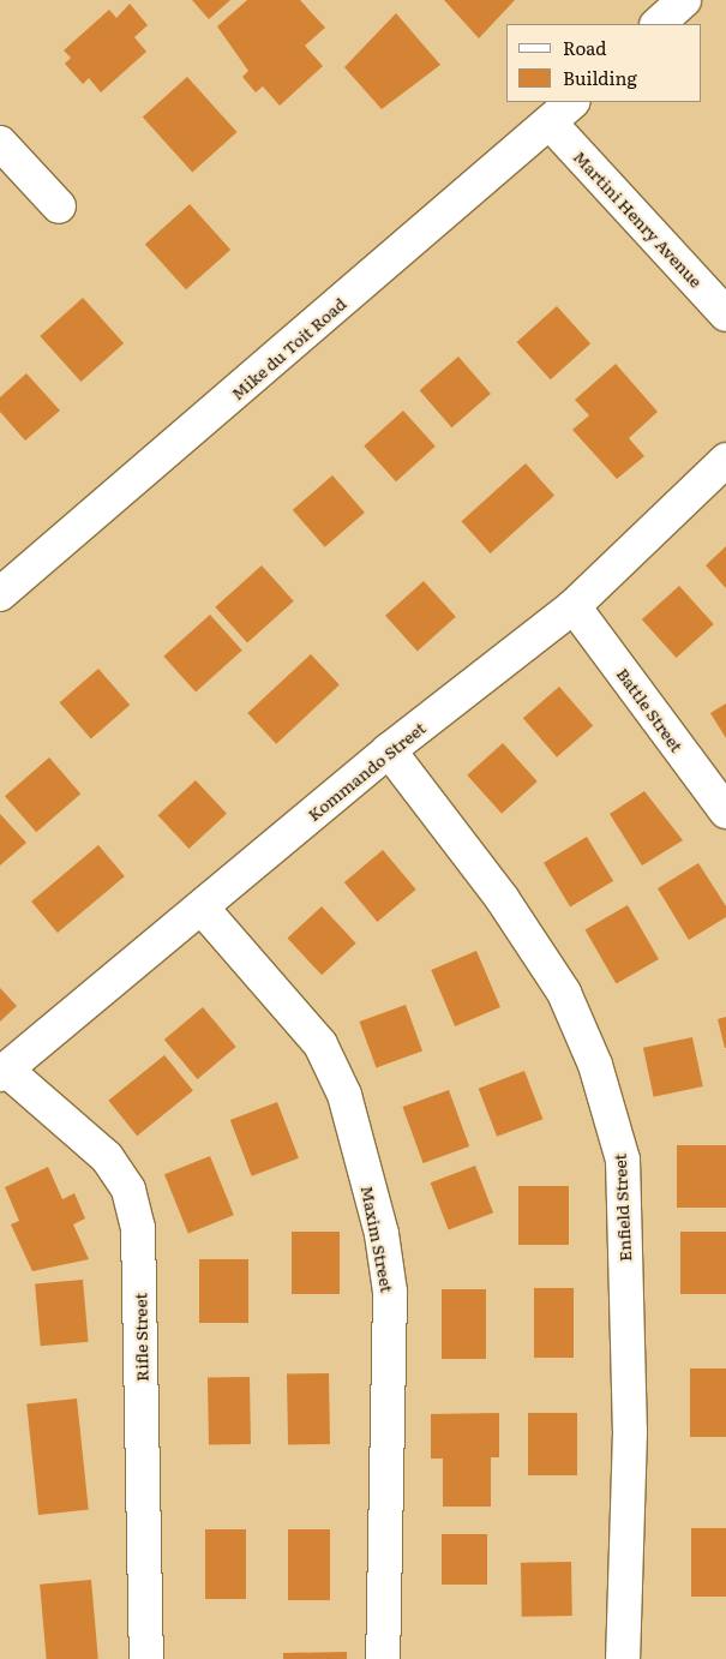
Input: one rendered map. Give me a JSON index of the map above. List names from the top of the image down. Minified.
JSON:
{"streets":{"street":["Martini Henry Avenue","Mike du Toit Road","Battle Street","Kommando Street","Enfield Street","Maxim Street","Rifle Street"]},"crossings":[["Martini Henry Avenue","Mike du Toit Road"],["Battle Street","Kommando Street"],["Kommando Street","Enfield Street"],["Kommando Street","Maxim Street"],["Kommando Street","Rifle Street"]],"legend":["Road","Building"]}
